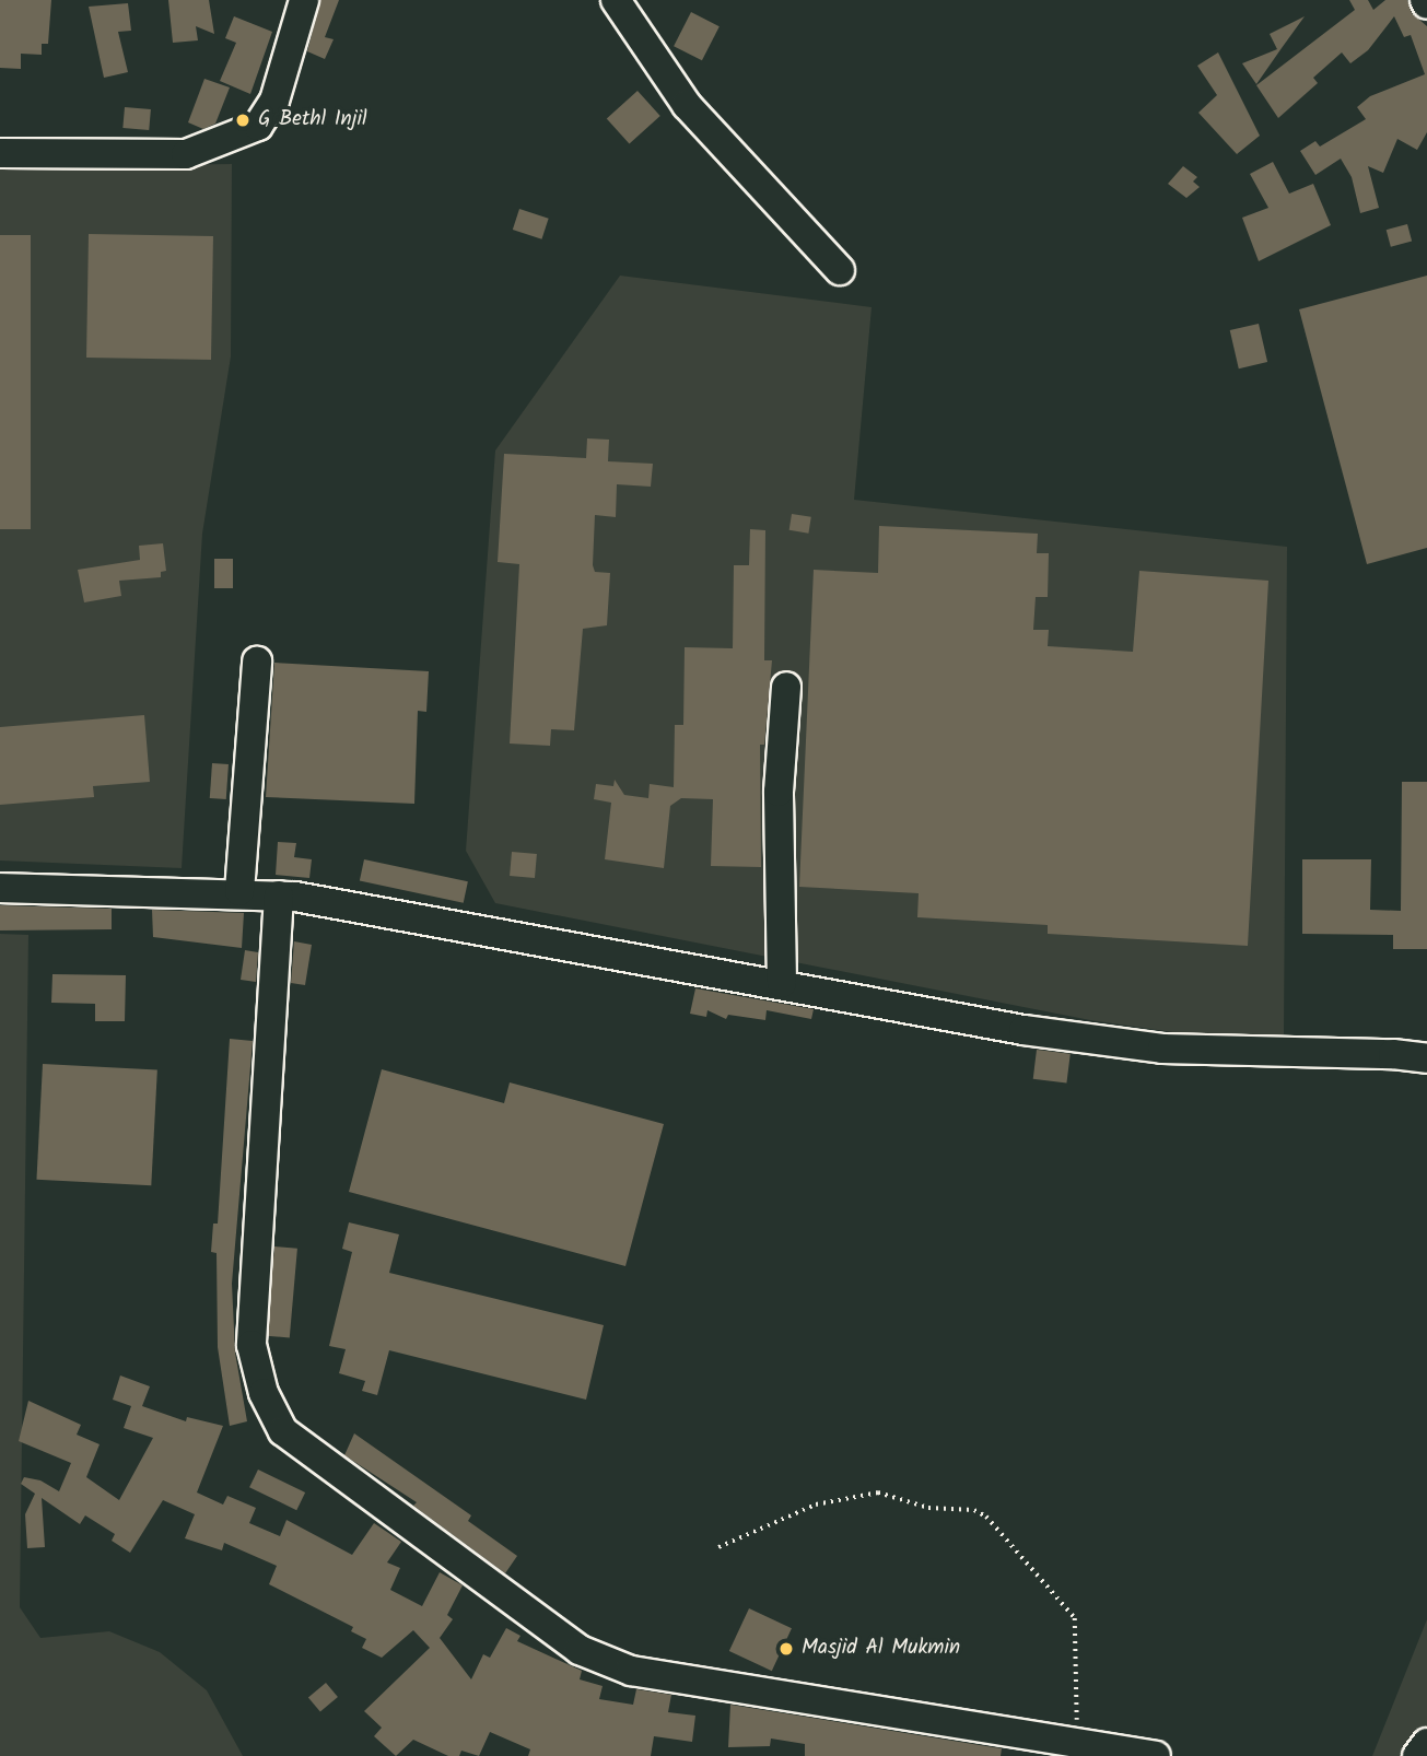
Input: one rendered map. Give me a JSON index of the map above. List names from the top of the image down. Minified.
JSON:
{"places":["G Bethl Injil","Masjid Al Mukmin"]}
